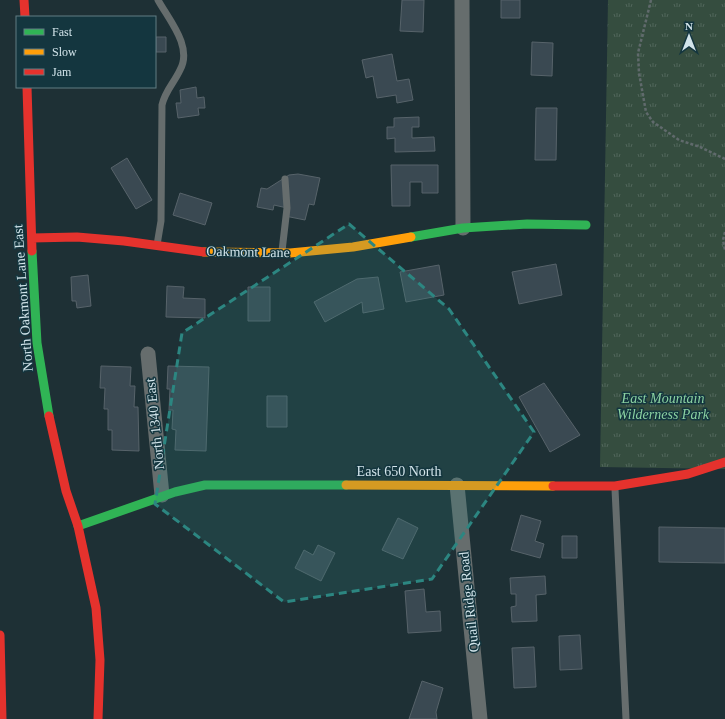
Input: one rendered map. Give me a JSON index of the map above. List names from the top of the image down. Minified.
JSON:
{"streets":{"main road":["Oakmont Lane","North Oakmont Lane East","East 650 North"],"street":["North 1340 East","Quail Ridge Road"]},"crossings":[["Oakmont Lane","North Oakmont Lane East"],["North Oakmont Lane East","East 650 North"],["North 1340 East","East 650 North"],["East 650 North","Quail Ridge Road"]],"parks":["East Mountain Wilderness Park"],"legend":["Fast","Slow","Jam"],"north":"top"}
